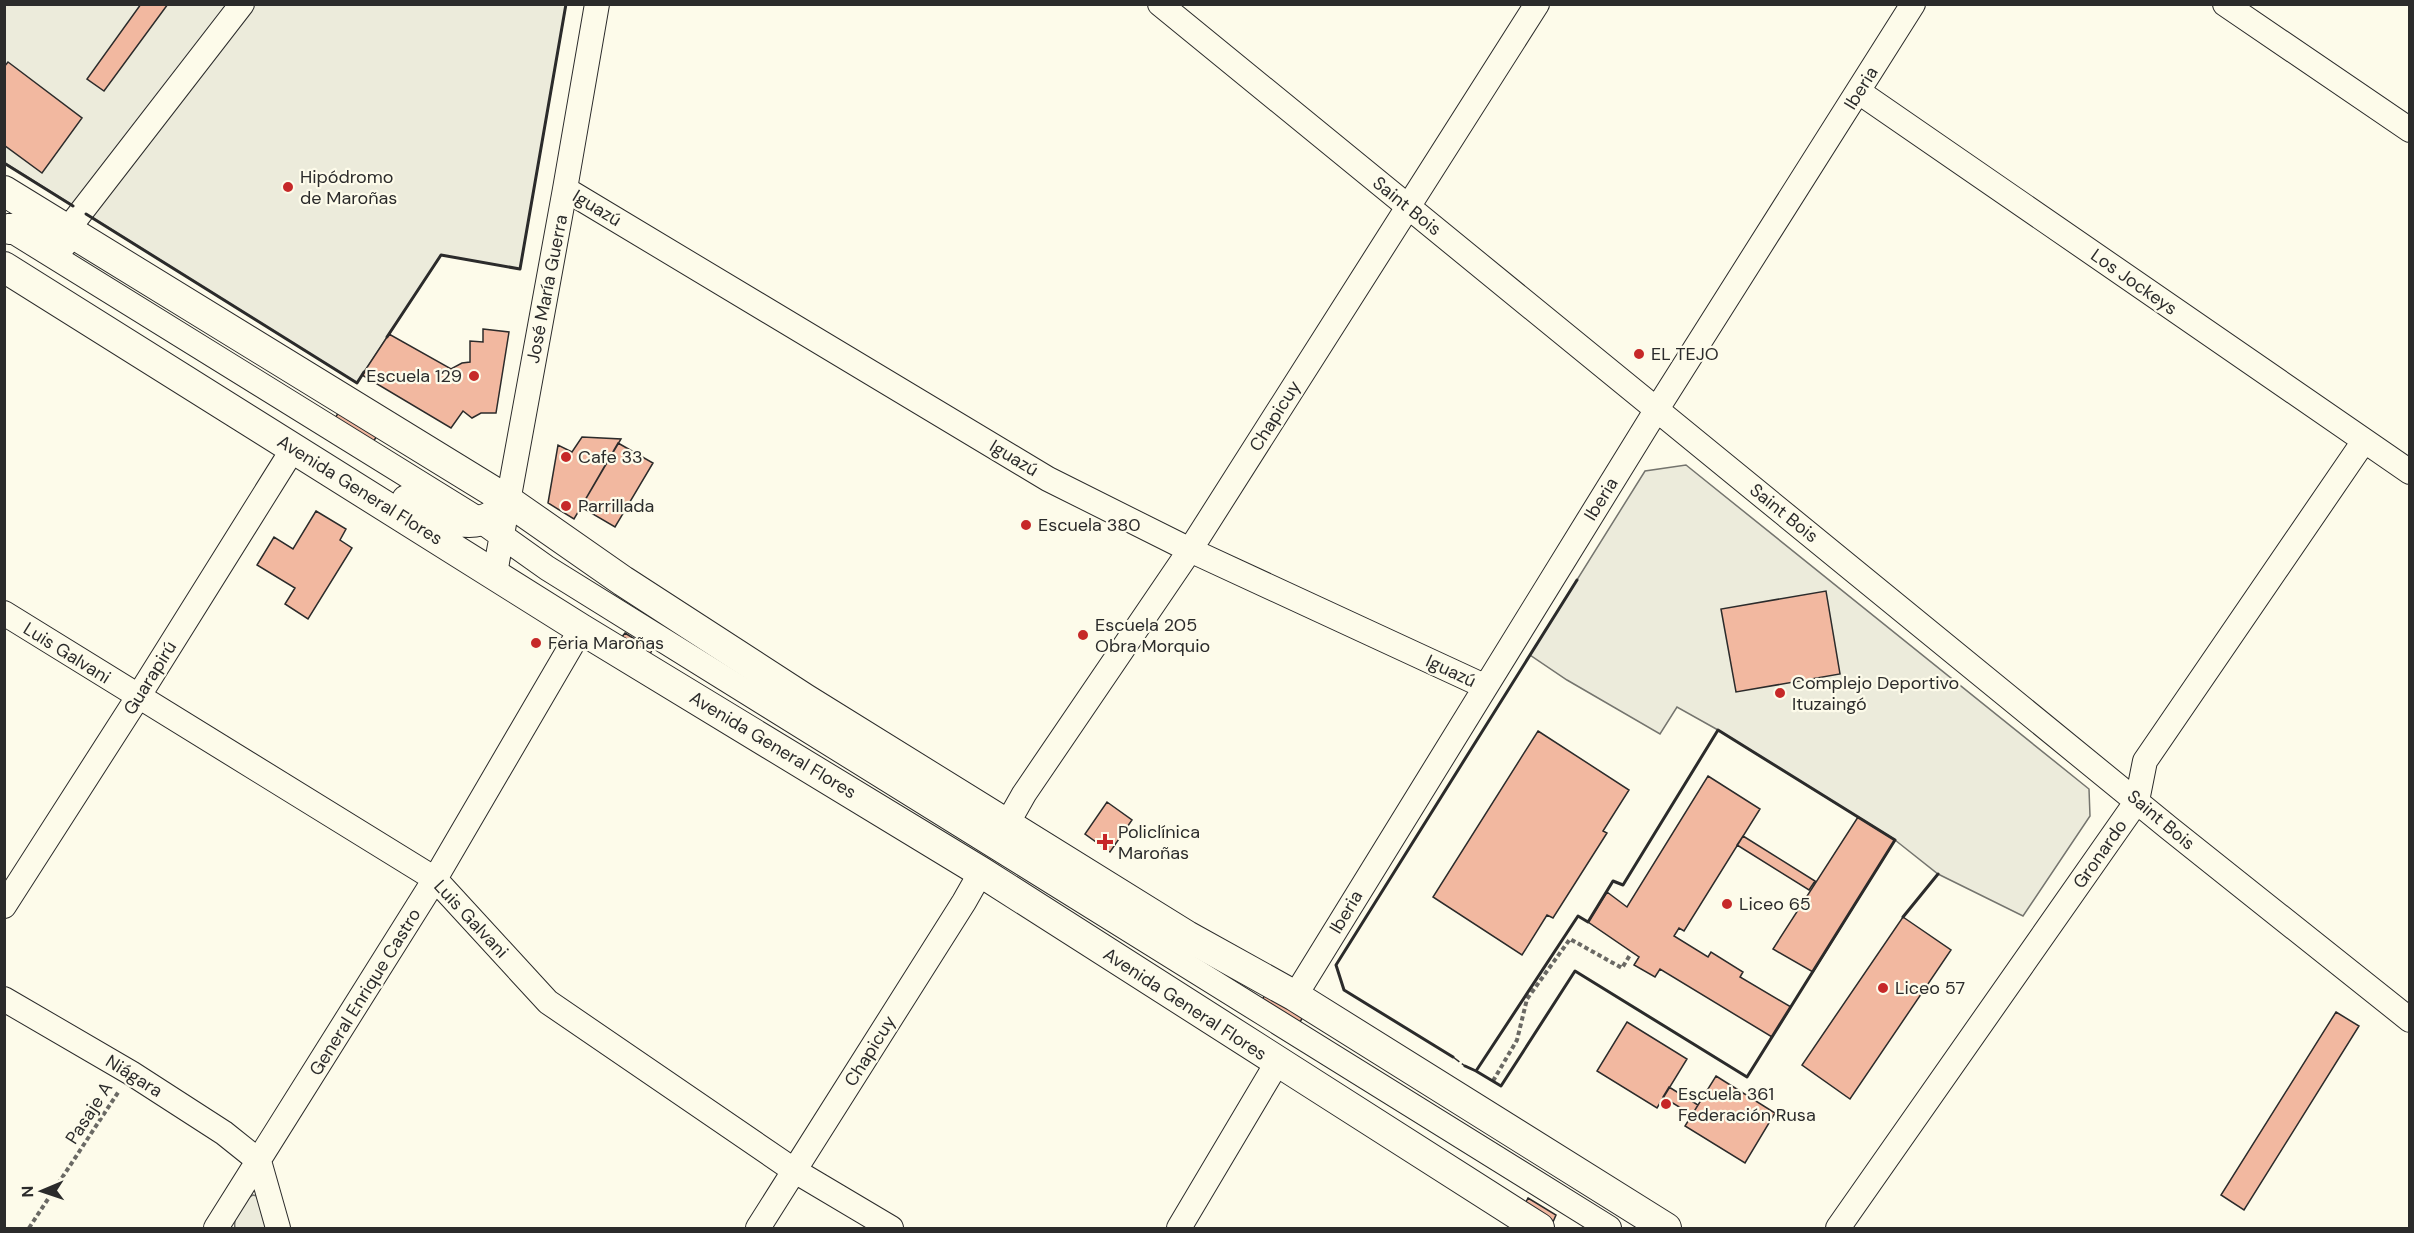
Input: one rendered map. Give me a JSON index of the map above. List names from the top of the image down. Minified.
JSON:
{"streets":{"main road":["Avenida General Flores"],"street":["Iberia","Saint Bois","Iguazú","Los Jockeys","José María Guerra","Chapicuy","Luis Galvani","Guarapirú","Gronardo","General Enrique Castro","Niágara"],"path":["Pasaje A"]},"crossings":[["Iberia","Saint Bois"],["Iberia","Iguazú"],["Iberia","Los Jockeys"],["Saint Bois","Chapicuy"],["Saint Bois","Gronardo"],["Iguazú","José María Guerra"],["Iguazú","Chapicuy"],["Los Jockeys","Gronardo"],["Chapicuy","Avenida General Flores"],["Chapicuy","Luis Galvani"],["Avenida General Flores","Guarapirú"],["Avenida General Flores","General Enrique Castro"],["Luis Galvani","Guarapirú"],["Luis Galvani","General Enrique Castro"],["General Enrique Castro","Niágara"],["Niágara","Pasaje A"]],"places":{"other":["Hipódromo de Maroñas","EL TEJO","Escuela 129","Cafe 33","Parrillada","Escuela 380","Escuela 205 Obra Morquio","Feria Maroñas","Complejo Deportivo Ituzaingó","Liceo 65","Liceo 57","Escuela 361 Federación Rusa"],"health":["Policlínica Maroñas"]},"north":"left"}
